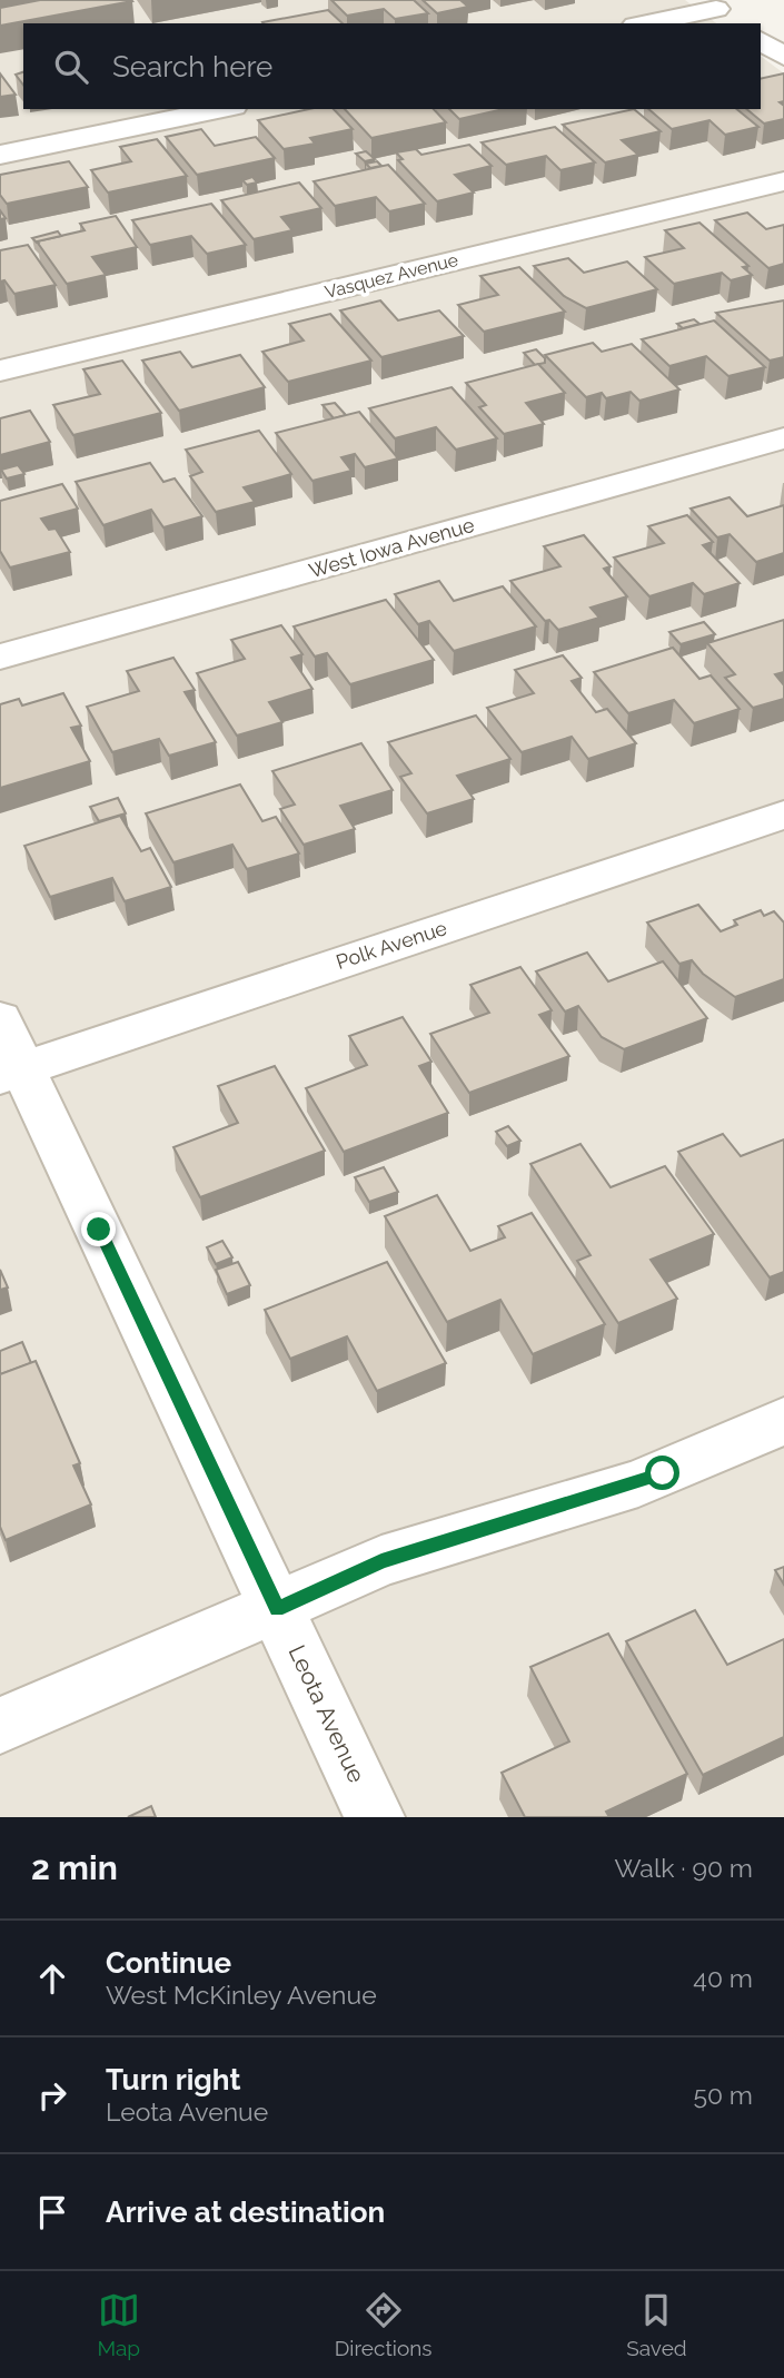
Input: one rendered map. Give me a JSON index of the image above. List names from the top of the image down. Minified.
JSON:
{"streets":{"street":["Vasquez Avenue","West Iowa Avenue","Polk Avenue","Leota Avenue"]},"crossings":[["Polk Avenue","Leota Avenue"]],"page":{"search":"Search here","heading":["2 min","Walk · 90 m"],"list":[["Continue","West McKinley Avenue","40 m"],["Turn right","Leota Avenue","50 m"],"Arrive at destination"],"nav":["Map","Directions","Saved"]}}
